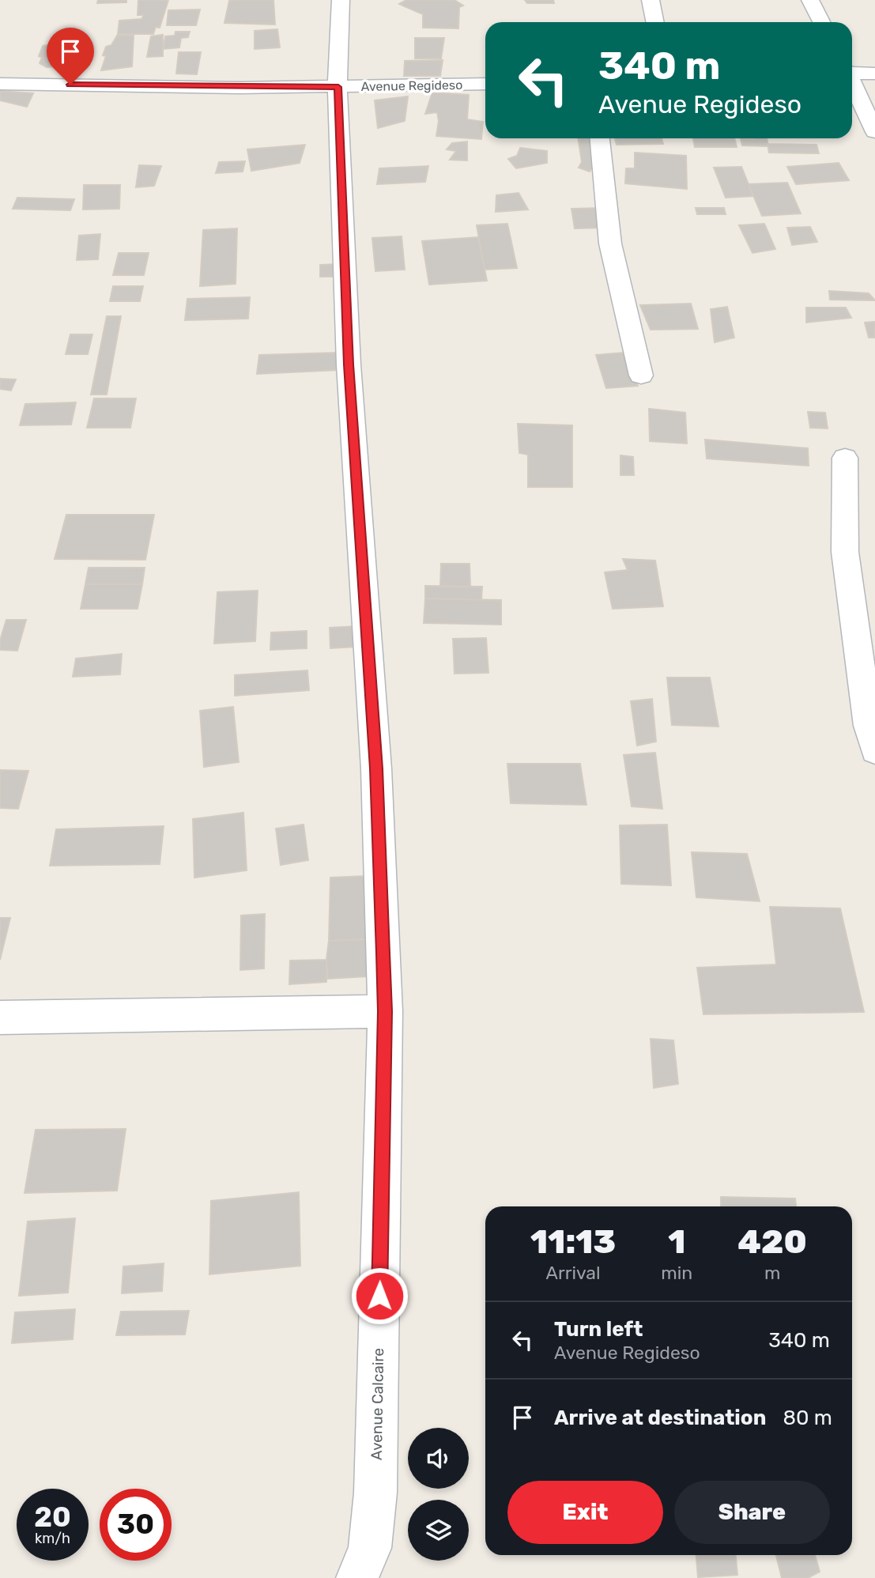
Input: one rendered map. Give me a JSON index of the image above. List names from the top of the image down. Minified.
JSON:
{"streets":{"street":["Avenue Regideso","Avenue Calcaire"]},"crossings":[["Avenue Regideso","Avenue Calcaire"]],"page":{"turn":["340 m","Avenue Regideso"],"eta":["11:13","Arrival","1","min","420","m"],"list":[{"name":"Turn left","note":"Avenue Regideso","value":"340 m"},{"name":"Arrive at destination","value":"80 m"}],"buttons":["Exit","Share"],"speed":"20 km/h","limit":"30"}}
